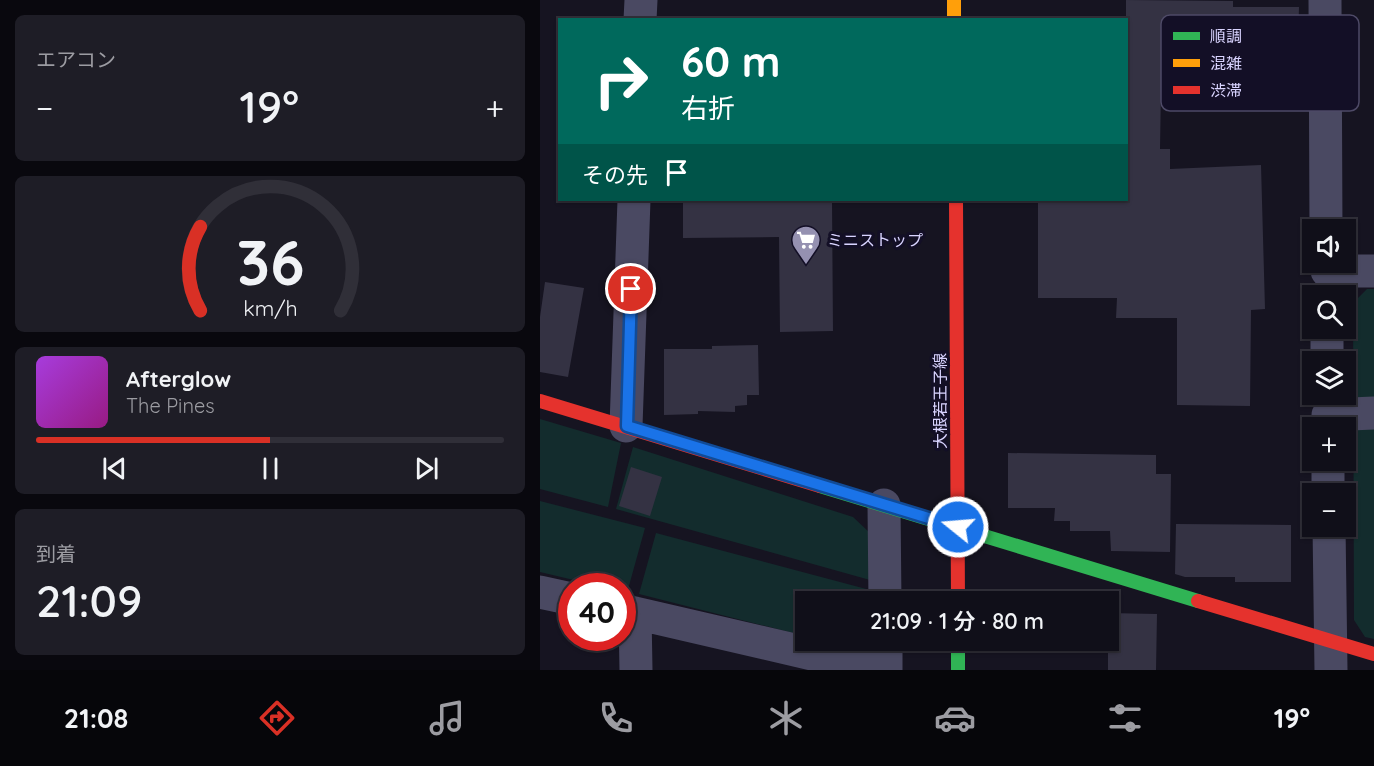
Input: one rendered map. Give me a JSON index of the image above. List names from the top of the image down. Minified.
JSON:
{"streets":{"street":["大根若王子線"]},"places":{"supermarket":["ミニストップ"]},"legend":["順調","混雑","渋滞"],"page":{"tile":["エアコン",["到着","21:09"]],"turn":["60 m","右折"],"heat":["−","19°","+"],"then":"その先","map_buttons":["+","−"],"song":["Afterglow","The Pines"],"limit":"40","trip":"21:09 · 1 分 · 80 m","tabs":["21:08","19°"],"gauge":["36","km/h"]}}
